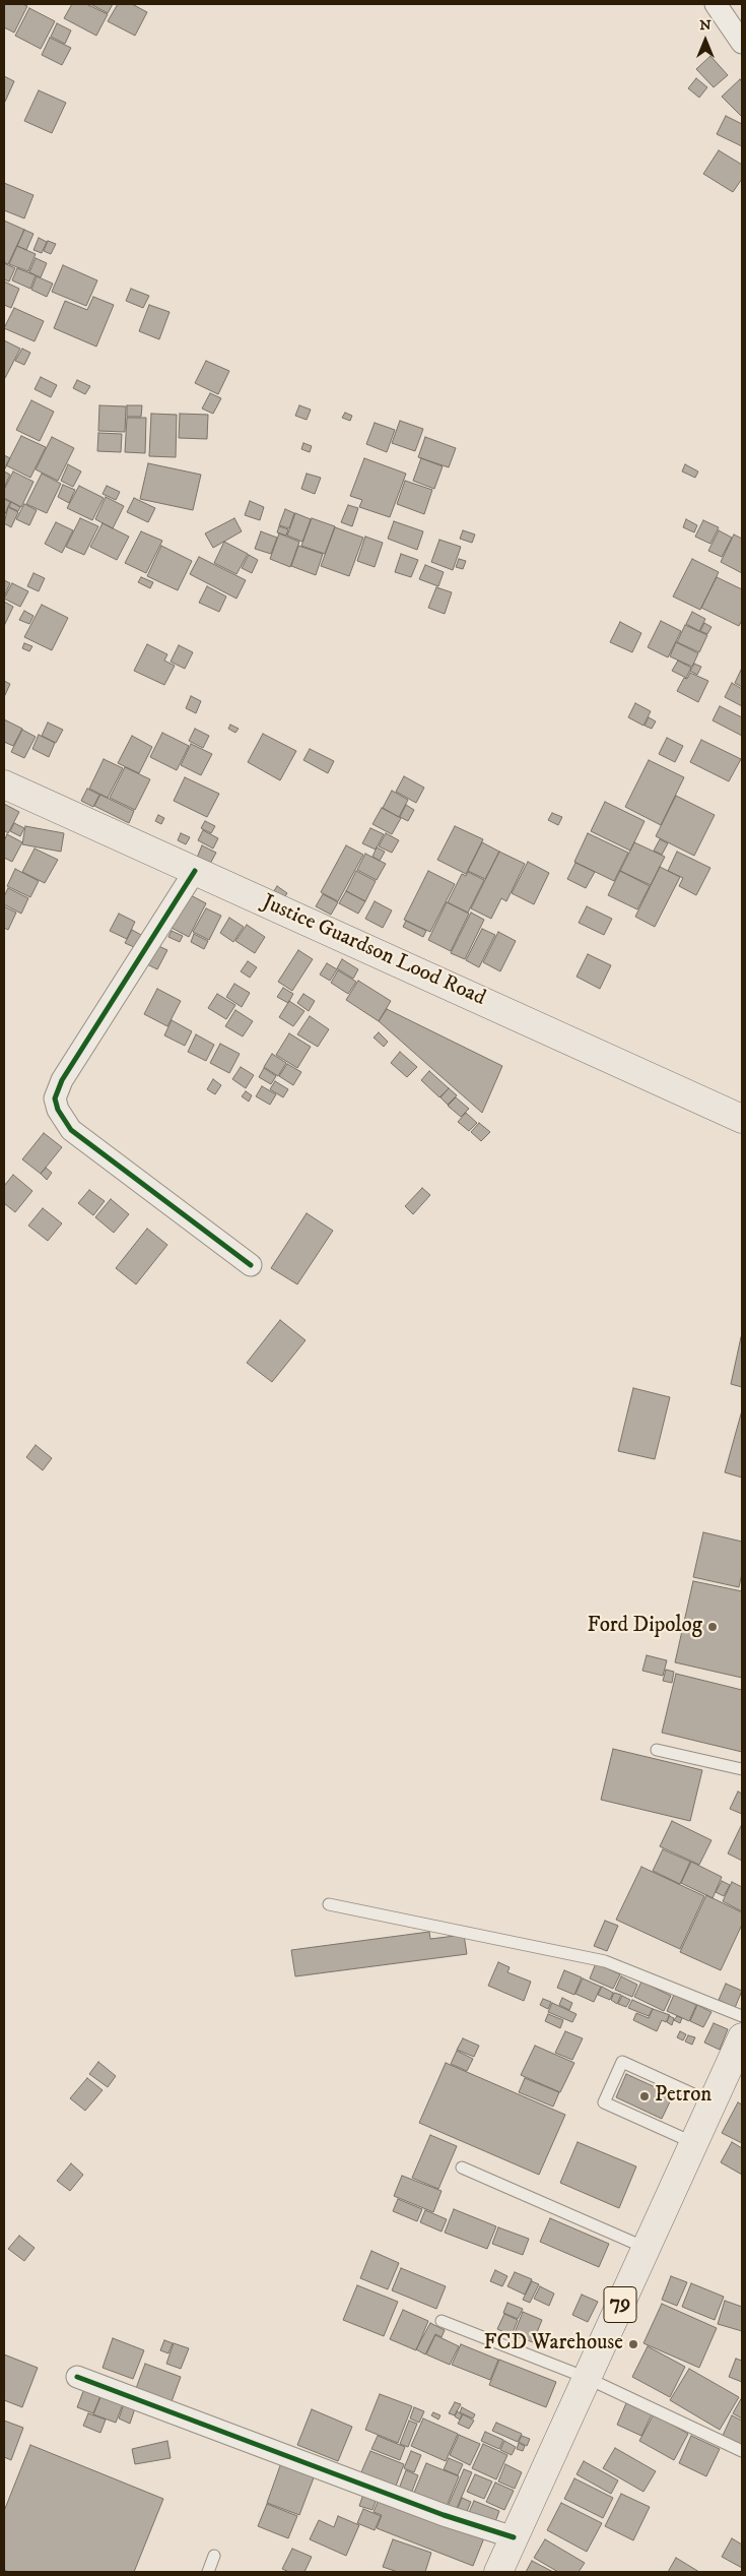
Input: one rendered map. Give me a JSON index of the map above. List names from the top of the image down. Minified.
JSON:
{"streets":{"main road":["Justice Guardson Lood Road","79"]},"places":["Ford Dipolog","Petron","FCD Warehouse"],"north":"top"}
